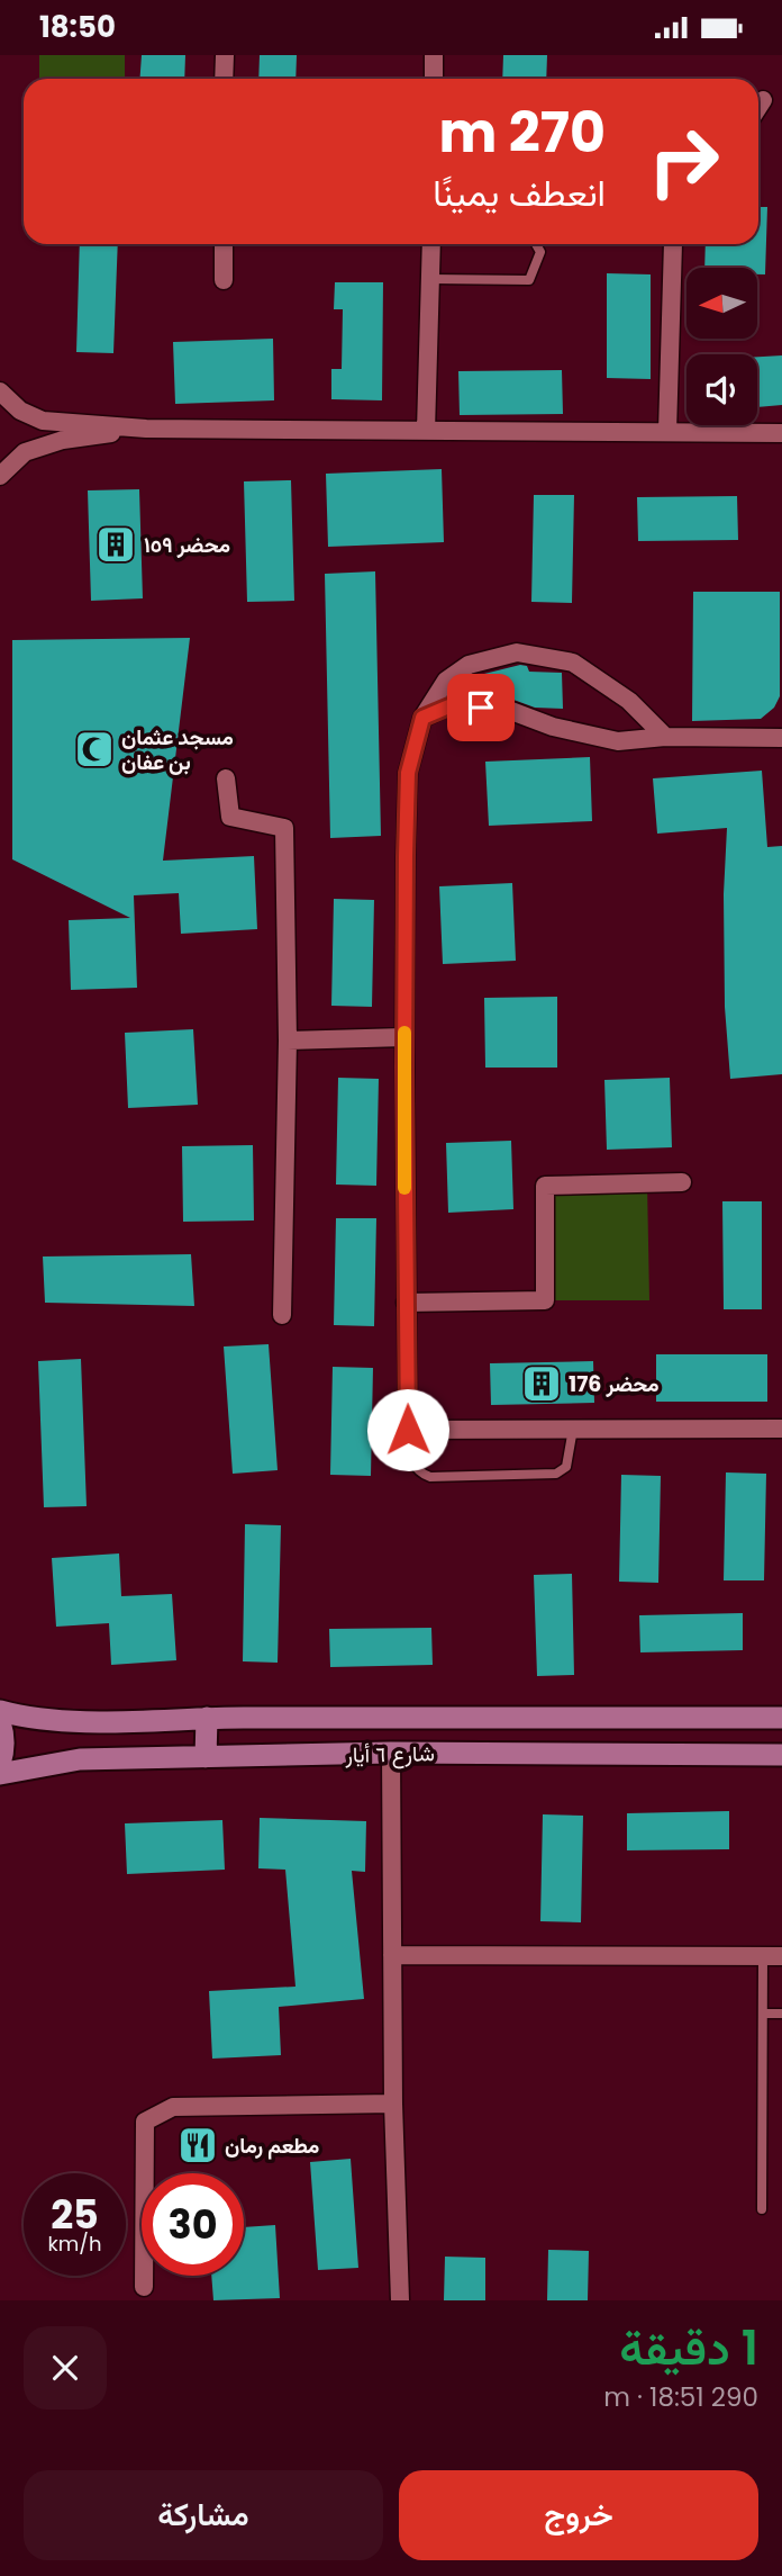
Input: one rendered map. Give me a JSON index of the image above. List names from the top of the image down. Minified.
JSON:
{"streets":{"main road":["شارع ٦ أيار"]},"places":{"building":["محضر ١٥٩","محضر 176"],"mosque":["مسجد عثمان بن عفان"],"restaurant":["مطعم رمان"]},"north":"left","page":{"status":"18:50","turn":["270 m","انعطف يمينًا"],"speed":"25 km/h","limit":"30","heading":["1 دقيقة","290 m · 18:51"],"buttons":["خروج","مشاركة"]}}
